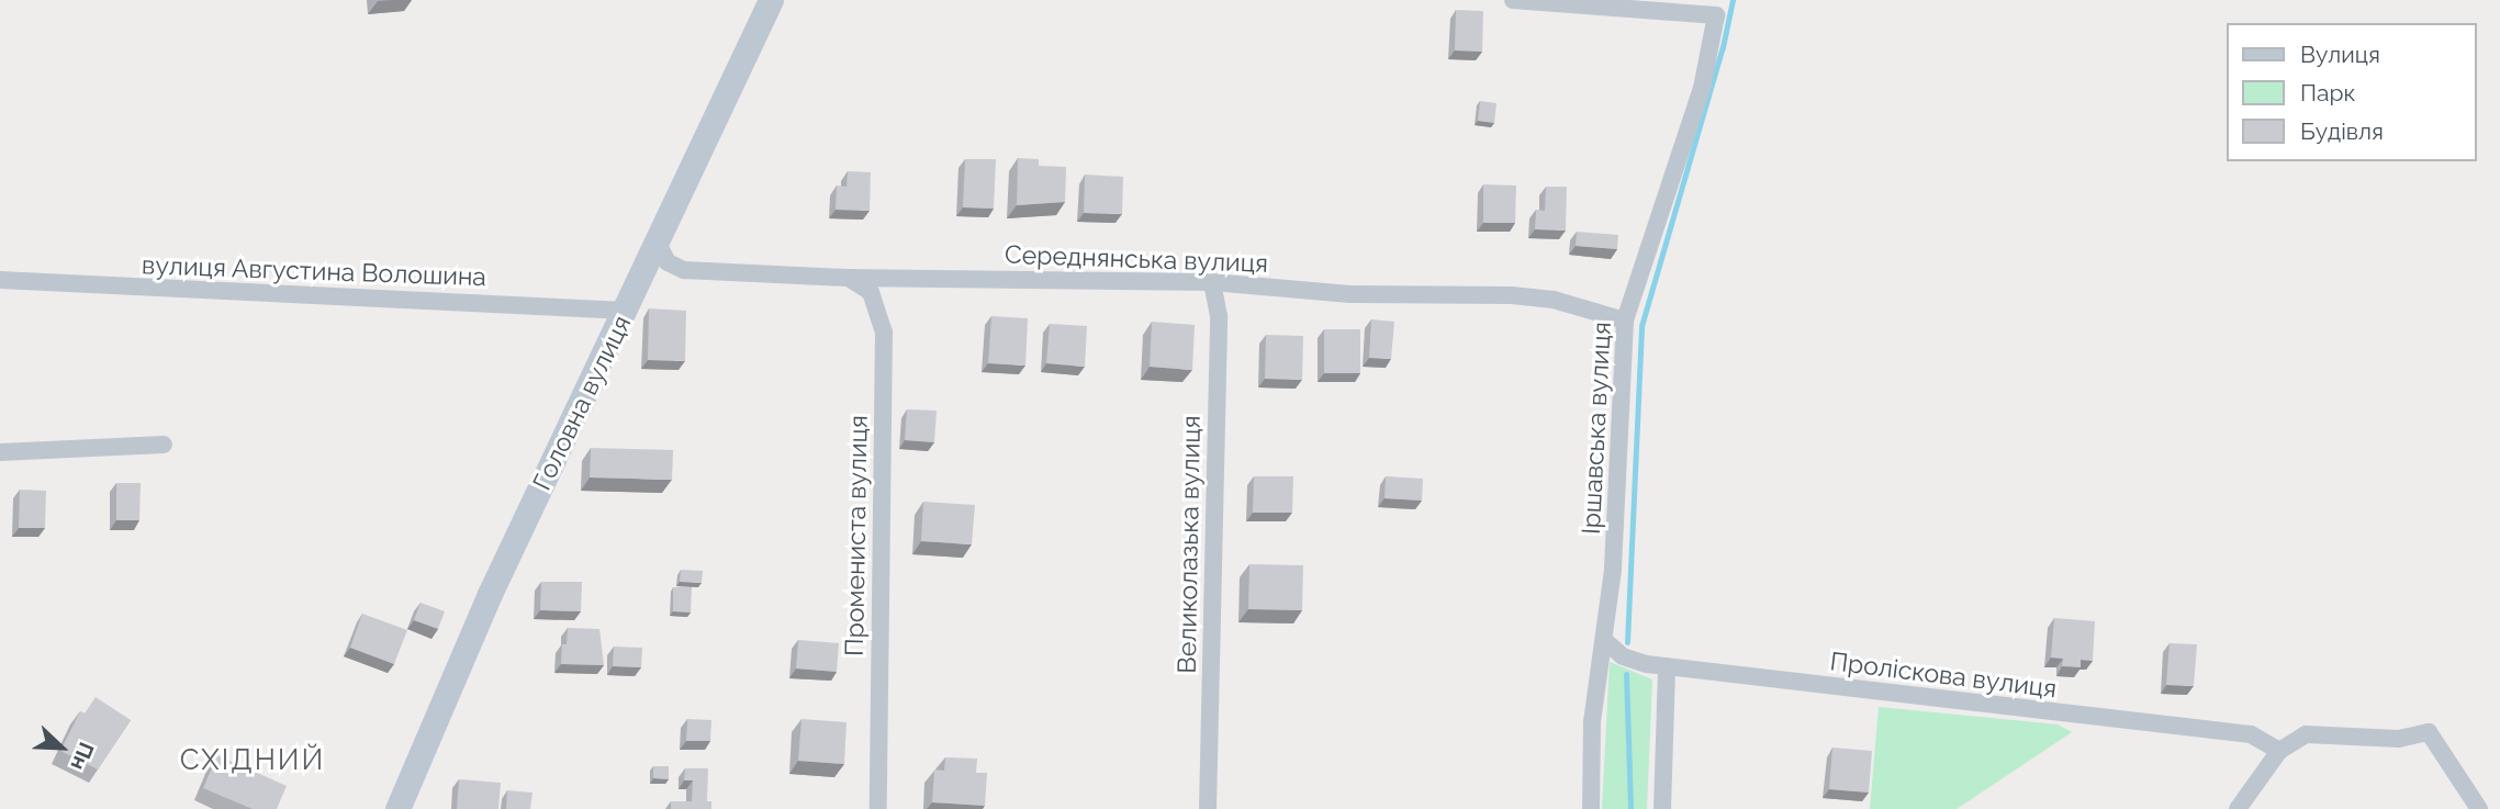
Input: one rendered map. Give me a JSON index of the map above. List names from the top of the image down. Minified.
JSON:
{"streets":{"street":["Середнянська вулиця","вулиця Августина Волошина","Головна вулиця","Іршавська вулиця","Промениста вулиця","Великолазька вулиця","Проліскова вулиця"]},"crossings":[["Середнянська вулиця","Головна вулиця"],["Середнянська вулиця","Іршавська вулиця"],["Середнянська вулиця","Промениста вулиця"],["Середнянська вулиця","Великолазька вулиця"],["вулиця Августина Волошина","Головна вулиця"],["Іршавська вулиця","Проліскова вулиця"]],"districts":["СХІДНИЙ"],"legend":["Вулиця","Парк","Будівля"],"north":"bottom right"}
